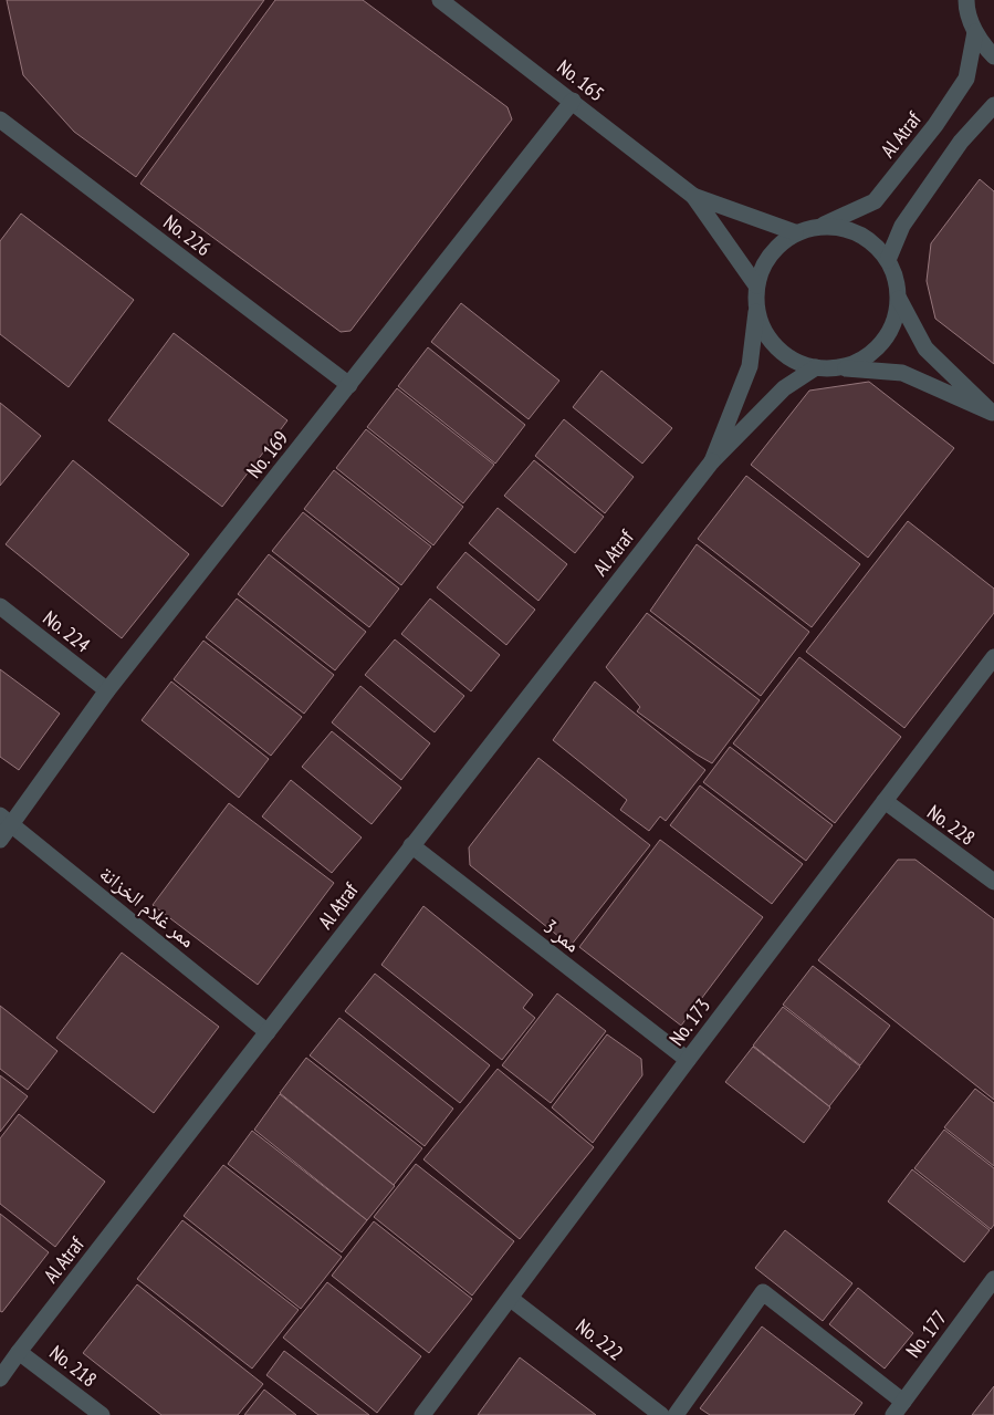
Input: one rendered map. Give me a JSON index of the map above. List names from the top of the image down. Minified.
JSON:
{"streets":{"street":["No. 165","Al Atraf","No. 226","No. 169","No. 224","No. 228","ممر غلام الخزانة","ممر 3","No. 173","No. 177","No. 222","No. 218"]},"crossings":[["No. 165","No. 169"],["Al Atraf","ممر غلام الخزانة"],["Al Atraf","ممر 3"],["Al Atraf","No. 218"],["No. 226","No. 169"],["No. 169","No. 224"],["No. 169","ممر غلام الخزانة"],["No. 228","No. 173"],["ممر 3","No. 173"],["No. 173","No. 222"]]}
